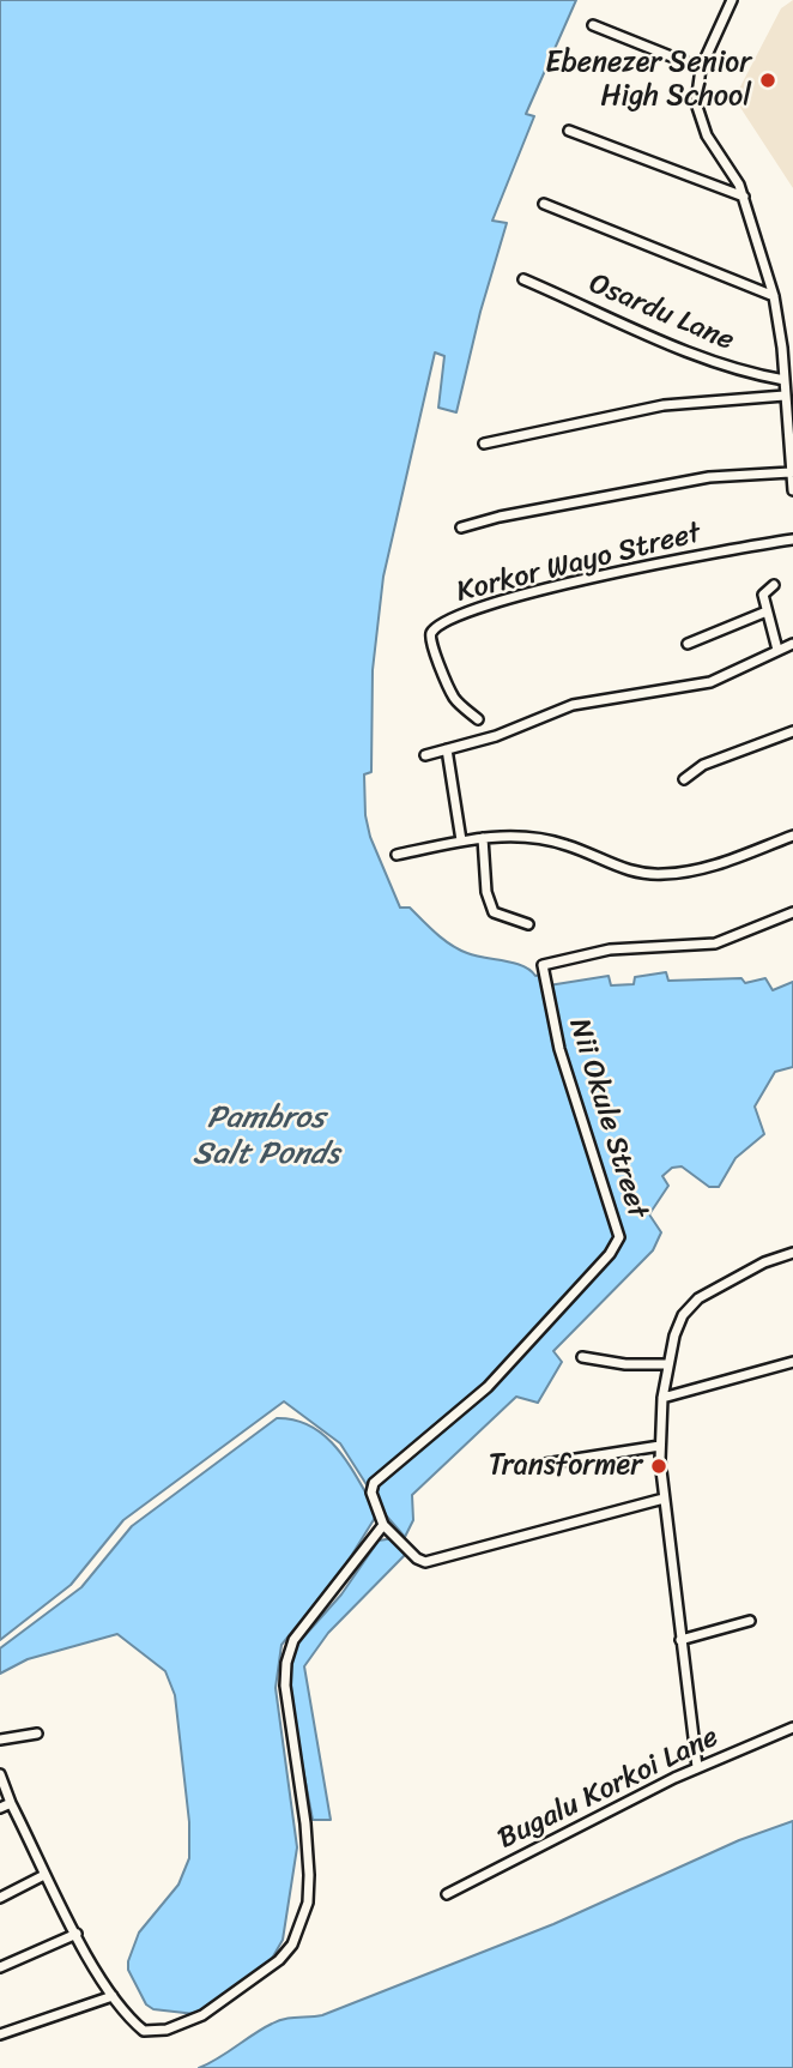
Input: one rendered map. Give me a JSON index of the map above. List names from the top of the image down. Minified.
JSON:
{"streets":{"street":["Osardu Lane","Korkor Wayo Street","Nii Okule Street","Bugalu Korkoi Lane"]},"water":["Pambros Salt Ponds"],"places":["Ebenezer Senior High School","Transformer"]}
